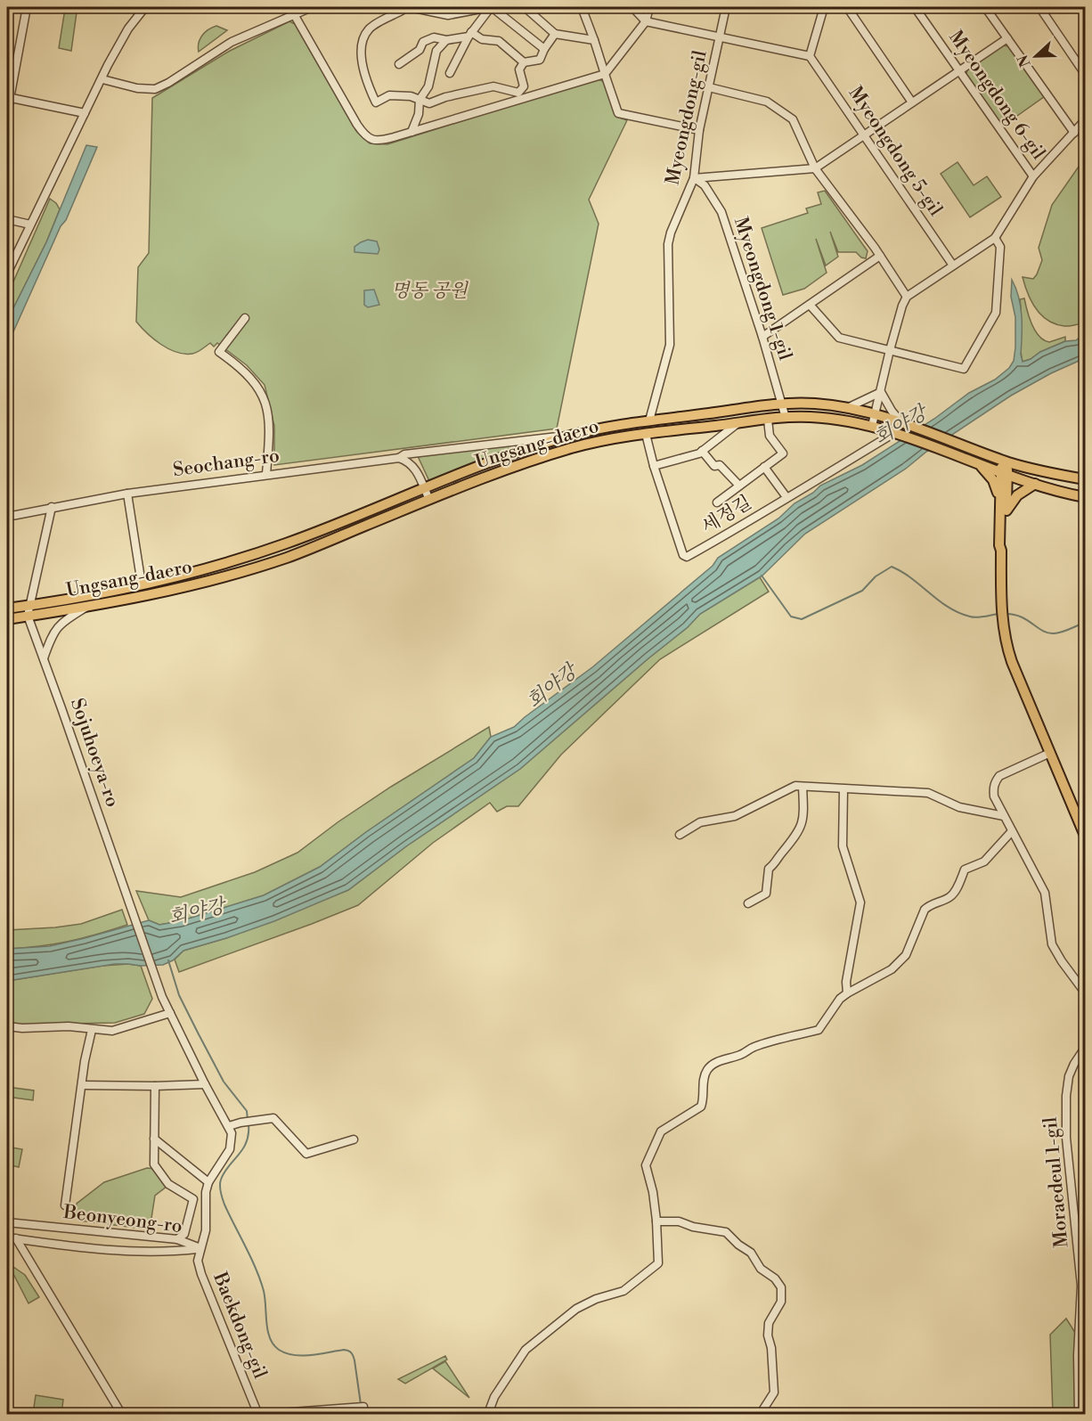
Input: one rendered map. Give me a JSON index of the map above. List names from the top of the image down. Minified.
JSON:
{"streets":{"main road":["Ungsang-daero"],"street":["Myeongdong 6-gil","Myeongdong-gil","Myeongdong 5-gil","Myeongdong 1-gil","Seochang-ro","세정길","Sojuhoeya-ro","Moraedeul 1-gil","Beonyeong-ro","Baekdong-gil"]},"crossings":[["Myeongdong-gil","Myeongdong 1-gil"],["Myeongdong-gil","Ungsang-daero"],["Myeongdong 1-gil","Ungsang-daero"],["Ungsang-daero","Seochang-ro"],["Ungsang-daero","세정길"],["Ungsang-daero","Sojuhoeya-ro"],["Beonyeong-ro","Baekdong-gil"]],"water":["회야강"],"parks":["명동 공원"],"north":"left"}
